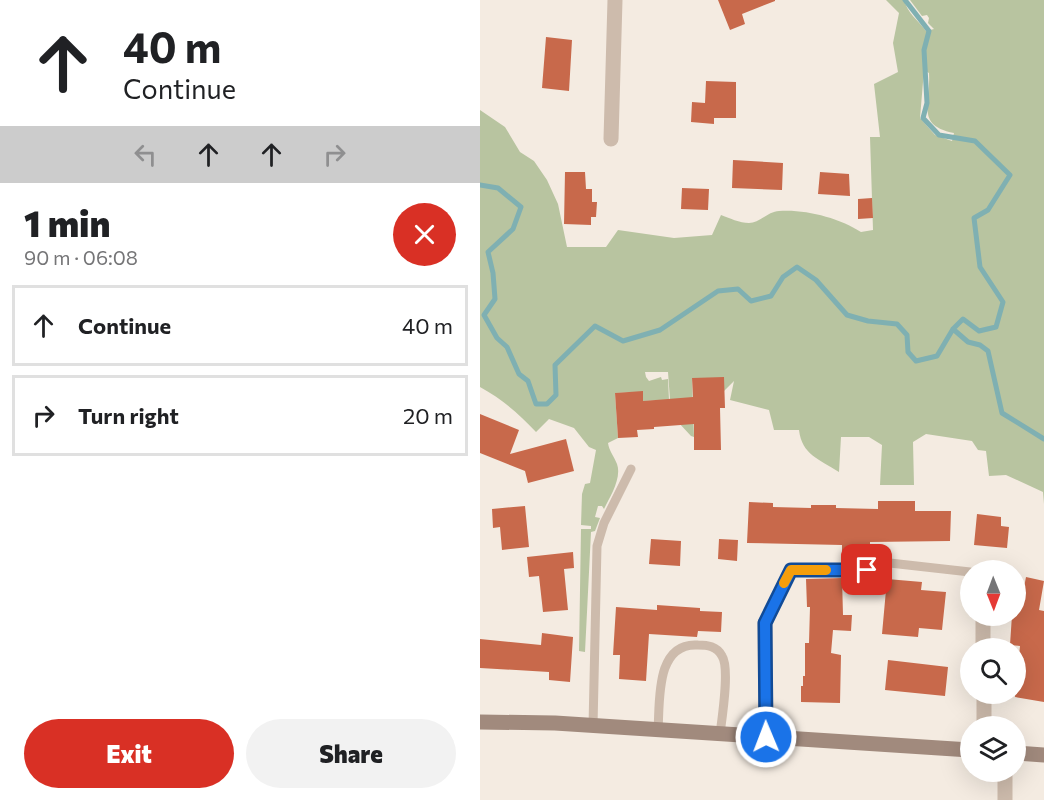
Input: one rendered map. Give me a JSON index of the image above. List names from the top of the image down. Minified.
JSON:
{"north":"bottom","page":{"turn":["40 m","Continue"],"heading":["1 min","90 m · 06:08"],"list":[{"name":"Continue","value":"40 m"},{"name":"Turn right","value":"20 m"}],"buttons":["Exit","Share"]}}
